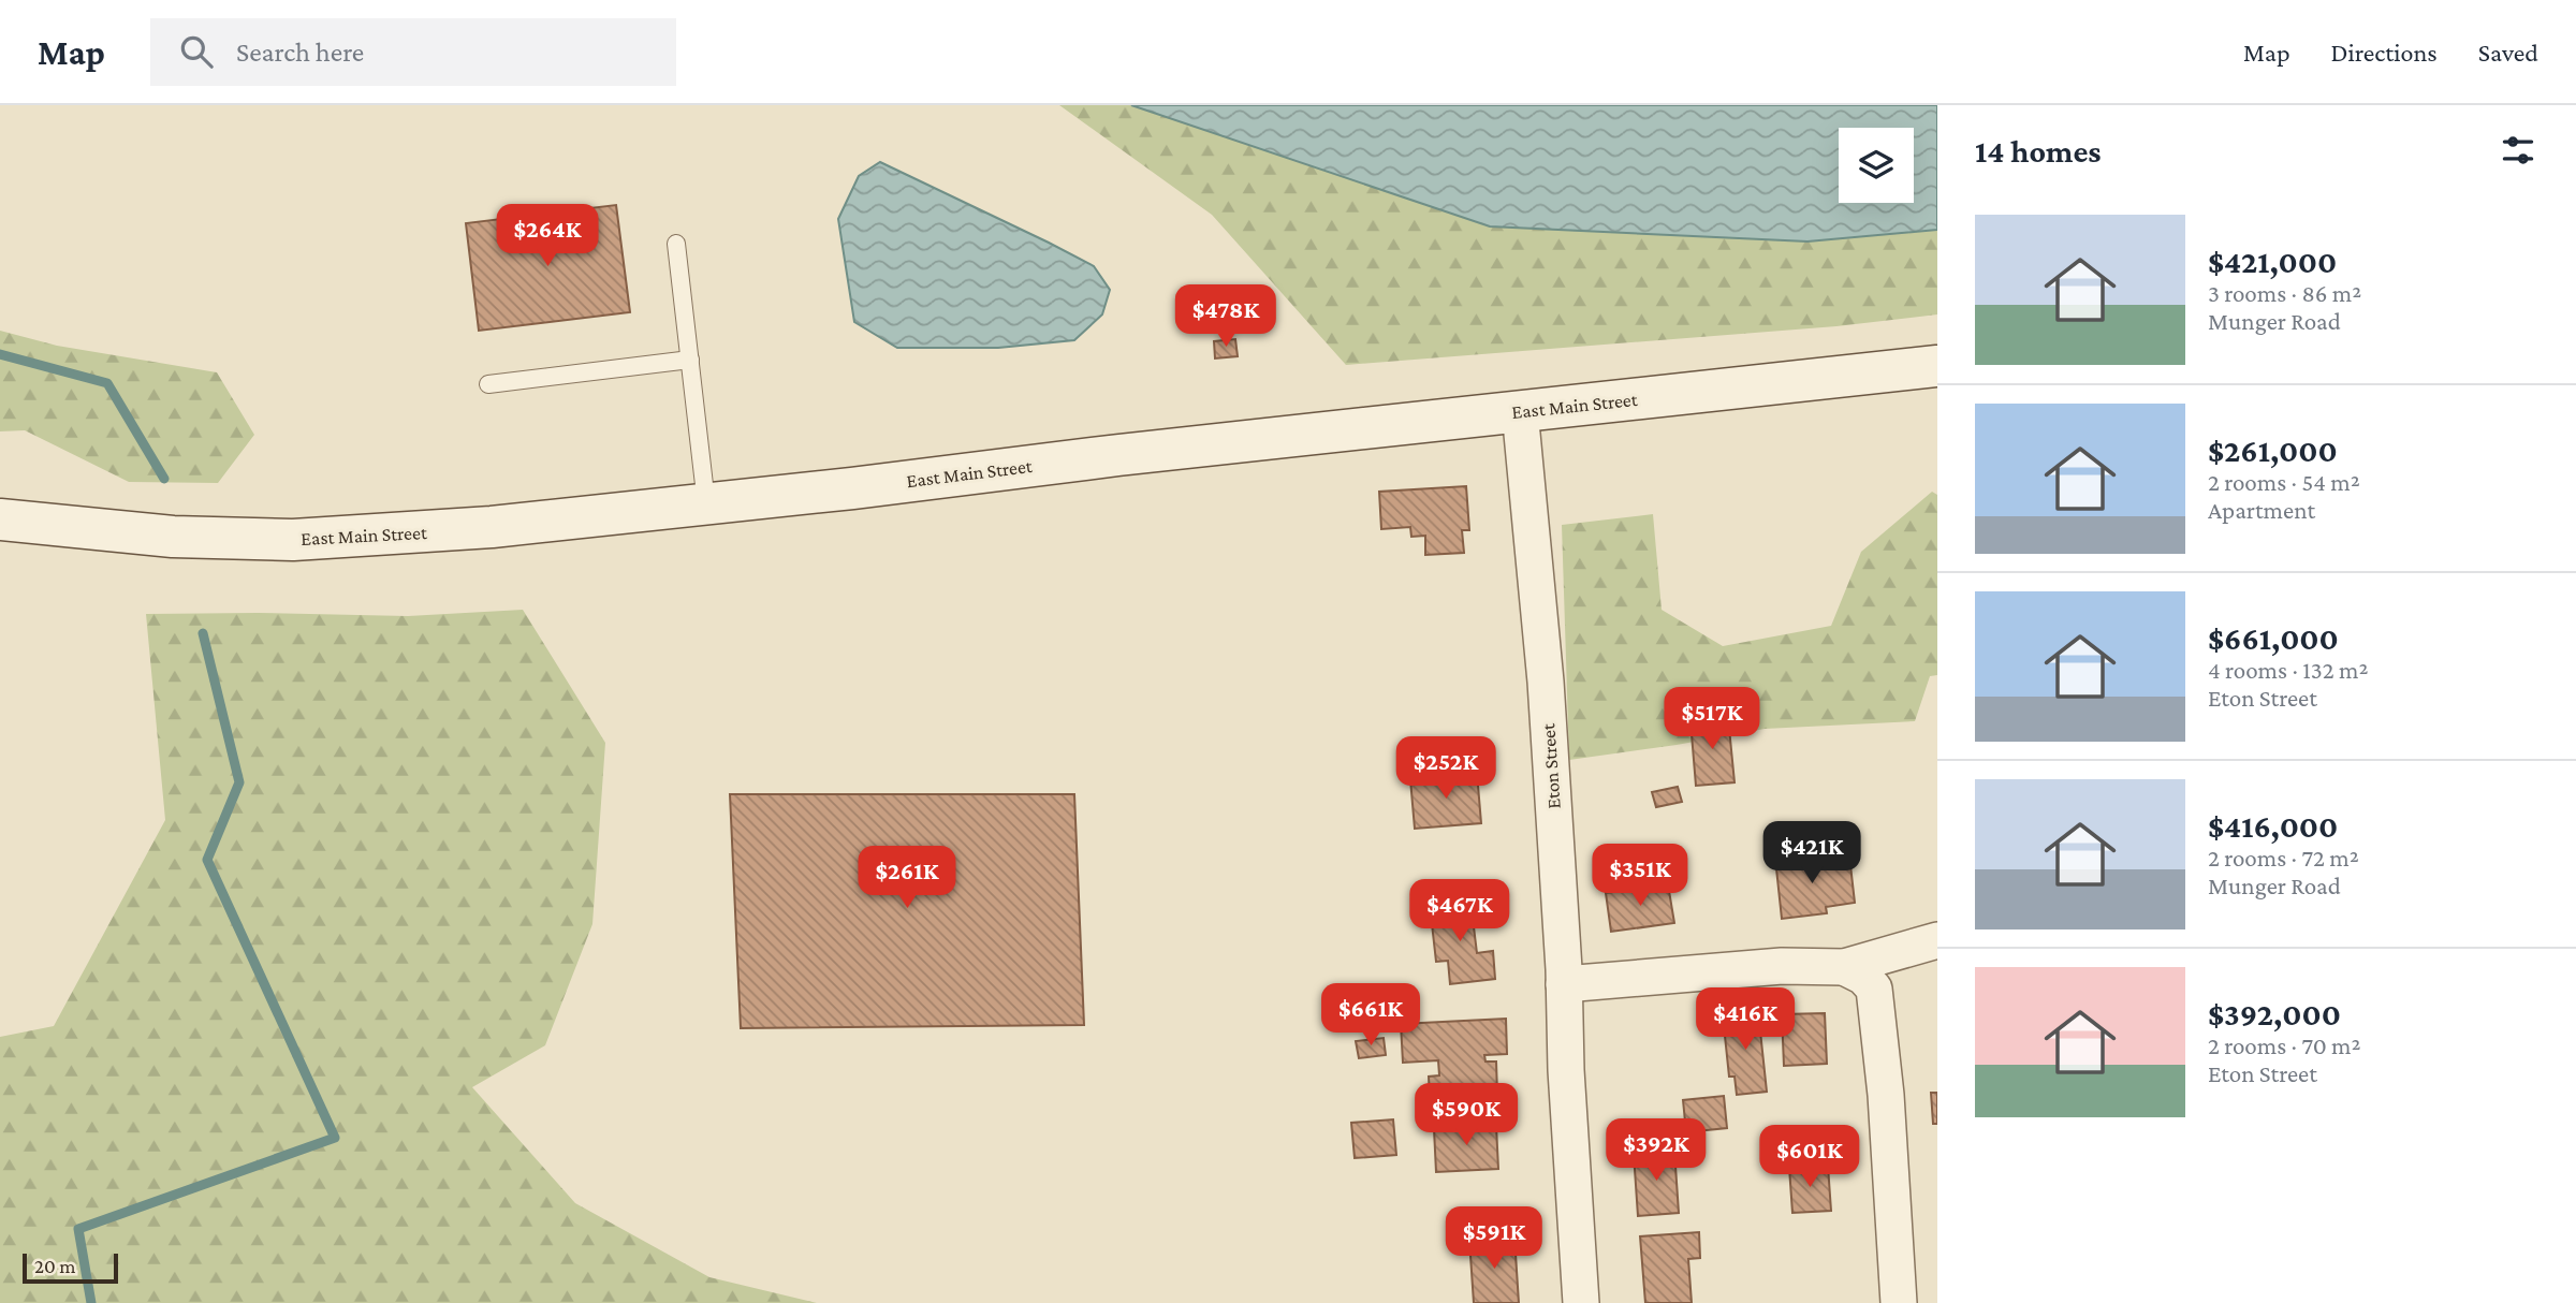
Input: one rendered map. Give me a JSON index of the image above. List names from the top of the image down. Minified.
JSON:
{"streets":{"main road":["East Main Street"],"street":["Eton Street"]},"crossings":[["East Main Street","Eton Street"]],"scale_bar":"20 m","page":{"header":"Map","search":"Search here","nav":["Map","Directions","Saved"],"heading":"14 homes","list":[{"name":"$421,000","note":"3 rooms · 86 m² · Munger Road"},{"name":"$261,000","note":"2 rooms · 54 m² · Apartment"},{"name":"$661,000","note":"4 rooms · 132 m² · Eton Street"},{"name":"$416,000","note":"2 rooms · 72 m² · Munger Road"},{"name":"$392,000","note":"2 rooms · 70 m² · Eton Street"}],"price":["$264K","$478K","$517K","$252K","$421K","$351K","$261K","$467K","$661K","$416K","$590K","$392K","$601K","$591K"],"scale":"20 m"}}
